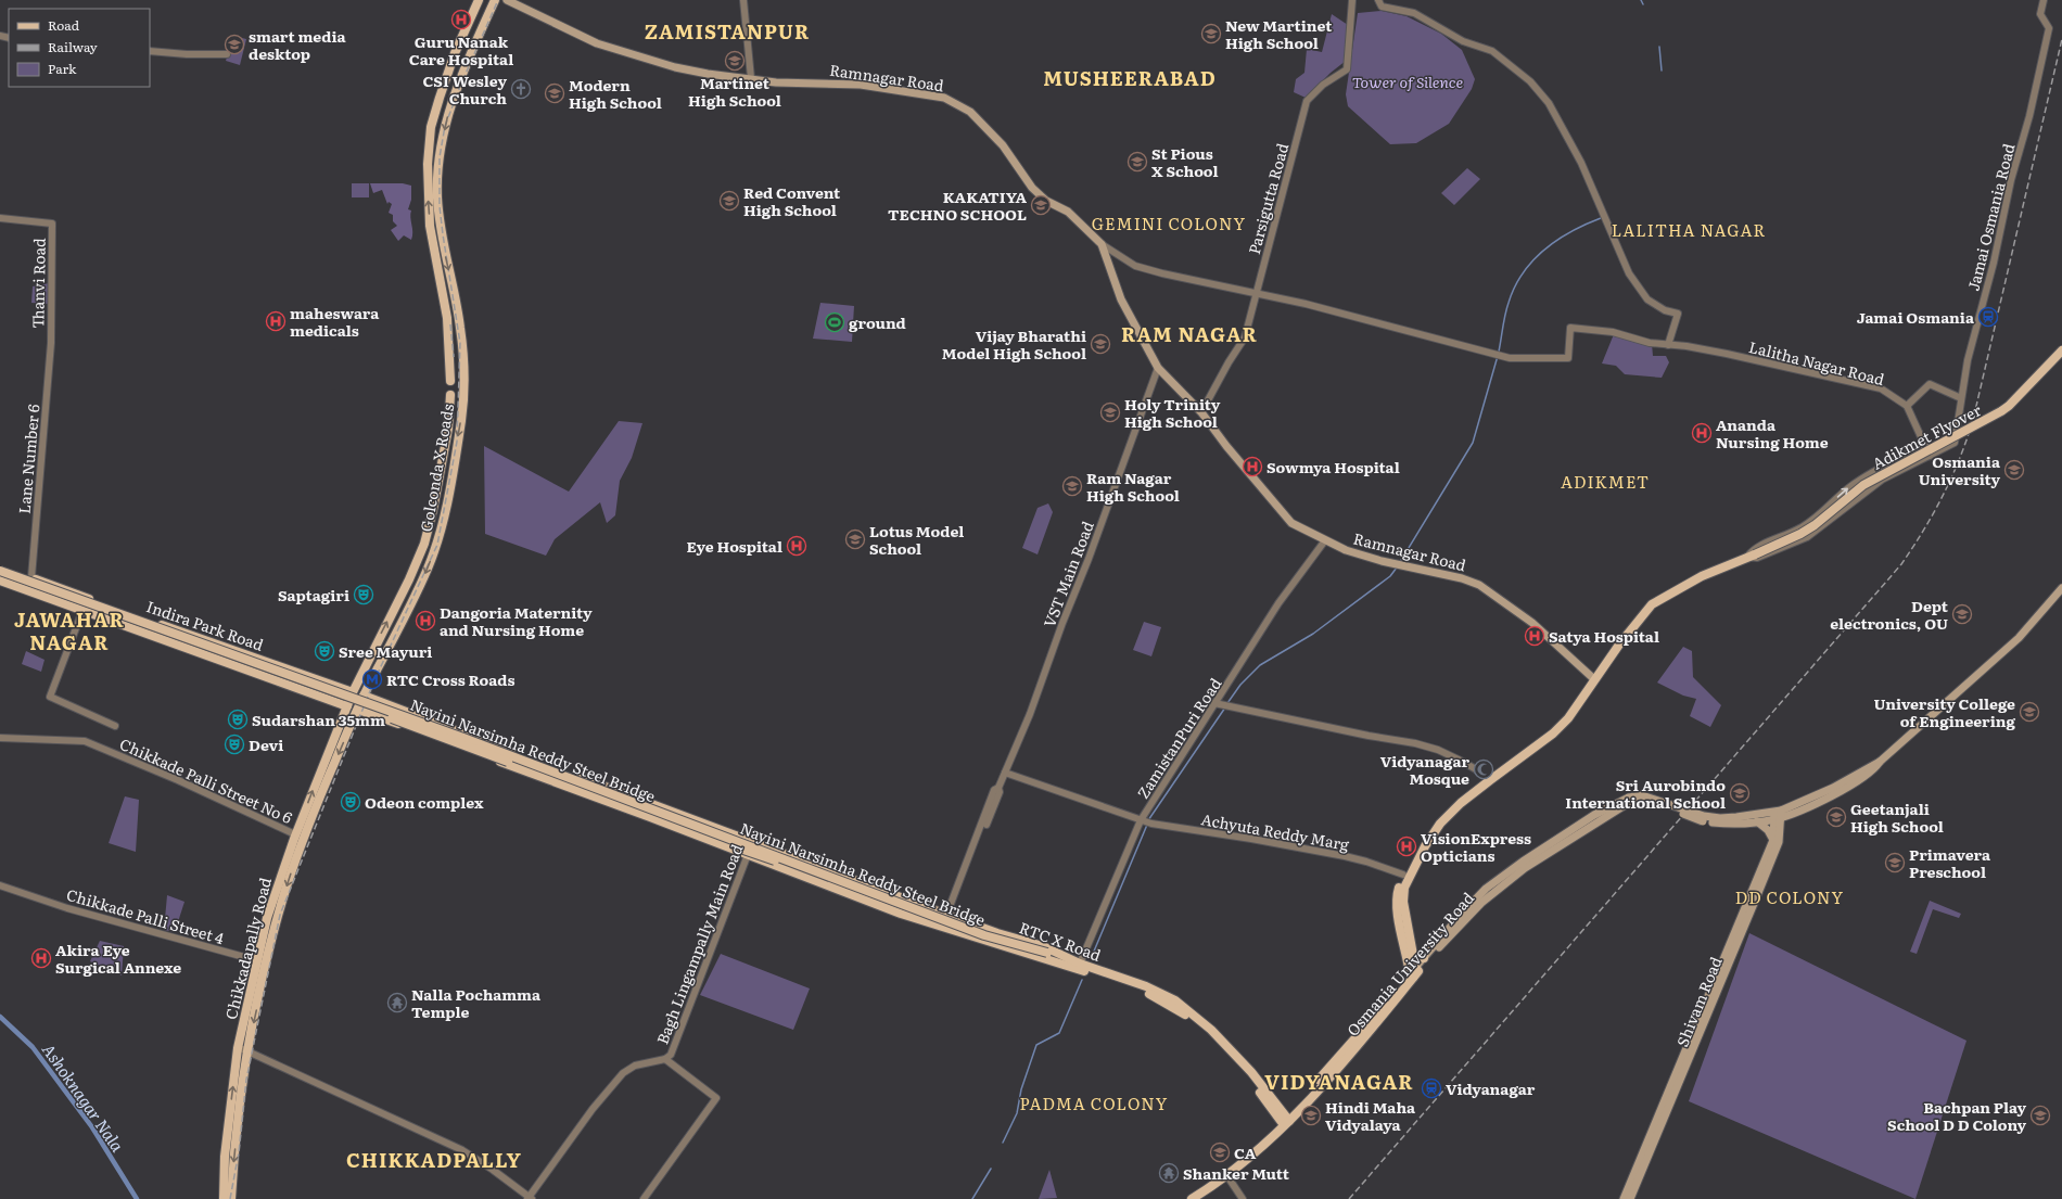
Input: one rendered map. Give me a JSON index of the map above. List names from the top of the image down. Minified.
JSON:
{"streets":{"main road":["Ramnagar Road","Adikmet Flyover","Golconda X Roads","Indira Park Road","Nayini Narsimha Reddy Steel Bridge","RTC X Road","Chikkadapally Road","Osmania University Road","Shivam Road"],"street":["Parsigutta Road","Jamai Osmania Road","Thanvi Road","Lalitha Nagar Road","Lane Number 6","VST Main Road","ZamistanPuri Road","Chikkade Palli Street No 6","Achyuta Reddy Marg","Chikkade Palli Street 4","Bagh Lingampally Main Road"]},"crossings":[["Ramnagar Road","Parsigutta Road"],["Ramnagar Road","Adikmet Flyover"],["Ramnagar Road","VST Main Road"],["Ramnagar Road","ZamistanPuri Road"],["Parsigutta Road","Lalitha Nagar Road"],["Thanvi Road","Lane Number 6"],["Lane Number 6","Indira Park Road"],["Golconda X Roads","RTC X Road"],["Golconda X Roads","Chikkadapally Road"],["VST Main Road","Achyuta Reddy Marg"],["VST Main Road","RTC X Road"],["Indira Park Road","Chikkadapally Road"],["ZamistanPuri Road","Achyuta Reddy Marg"],["ZamistanPuri Road","RTC X Road"],["Nayini Narsimha Reddy Steel Bridge","RTC X Road"],["Chikkade Palli Street No 6","Chikkadapally Road"],["Chikkade Palli Street 4","Chikkadapally Road"],["RTC X Road","Bagh Lingampally Main Road"],["RTC X Road","Chikkadapally Road"],["RTC X Road","Osmania University Road"]],"districts":["ZAMISTANPUR","MUSHEERABAD","GEMINI COLONY","LALITHA NAGAR","RAM NAGAR","ADIKMET","JAWAHAR NAGAR","DD COLONY","VIDYANAGAR","PADMA COLONY","CHIKKADPALLY"],"water":["Ashoknagar Nala"],"parks":["Tower of Silence"],"places":{"hospital":["Guru Nanak Care Hospital","maheswara medicals","Ananda Nursing Home","Sowmya Hospital","Eye Hospital","Dangoria Maternity and Nursing Home","Satya Hospital","VisionExpress Opticians","Akira Eye Surgical Annexe"],"school or university":["New Martinet High School","smart media desktop","Martinet High School","Modern High School","St Pious X School","Red Convent High School","KAKATIYA TECHNO SCHOOL","Vijay Bharathi Model High School","Holy Trinity High School","Osmania University","Ram Nagar High School","Lotus Model School","Dept electronics, OU","University College of Engineering","Sri Aurobindo International School","Geetanjali High School","Primavera Preschool","Hindi Maha Vidyalaya","Bachpan Play School D D Colony","CA"],"church":["CSI Wesley Church"],"station":["Jamai Osmania","Vidyanagar"],"sports":["ground"],"theatre":["Saptagiri","Sree Mayuri","Sudarshan 35mm","Devi","Odeon complex"],"metro station":["RTC Cross Roads"],"mosque":["Vidyanagar Mosque"],"temple":["Nalla Pochamma Temple","Shanker Mutt"]},"legend":["Road","Railway","Park"]}
